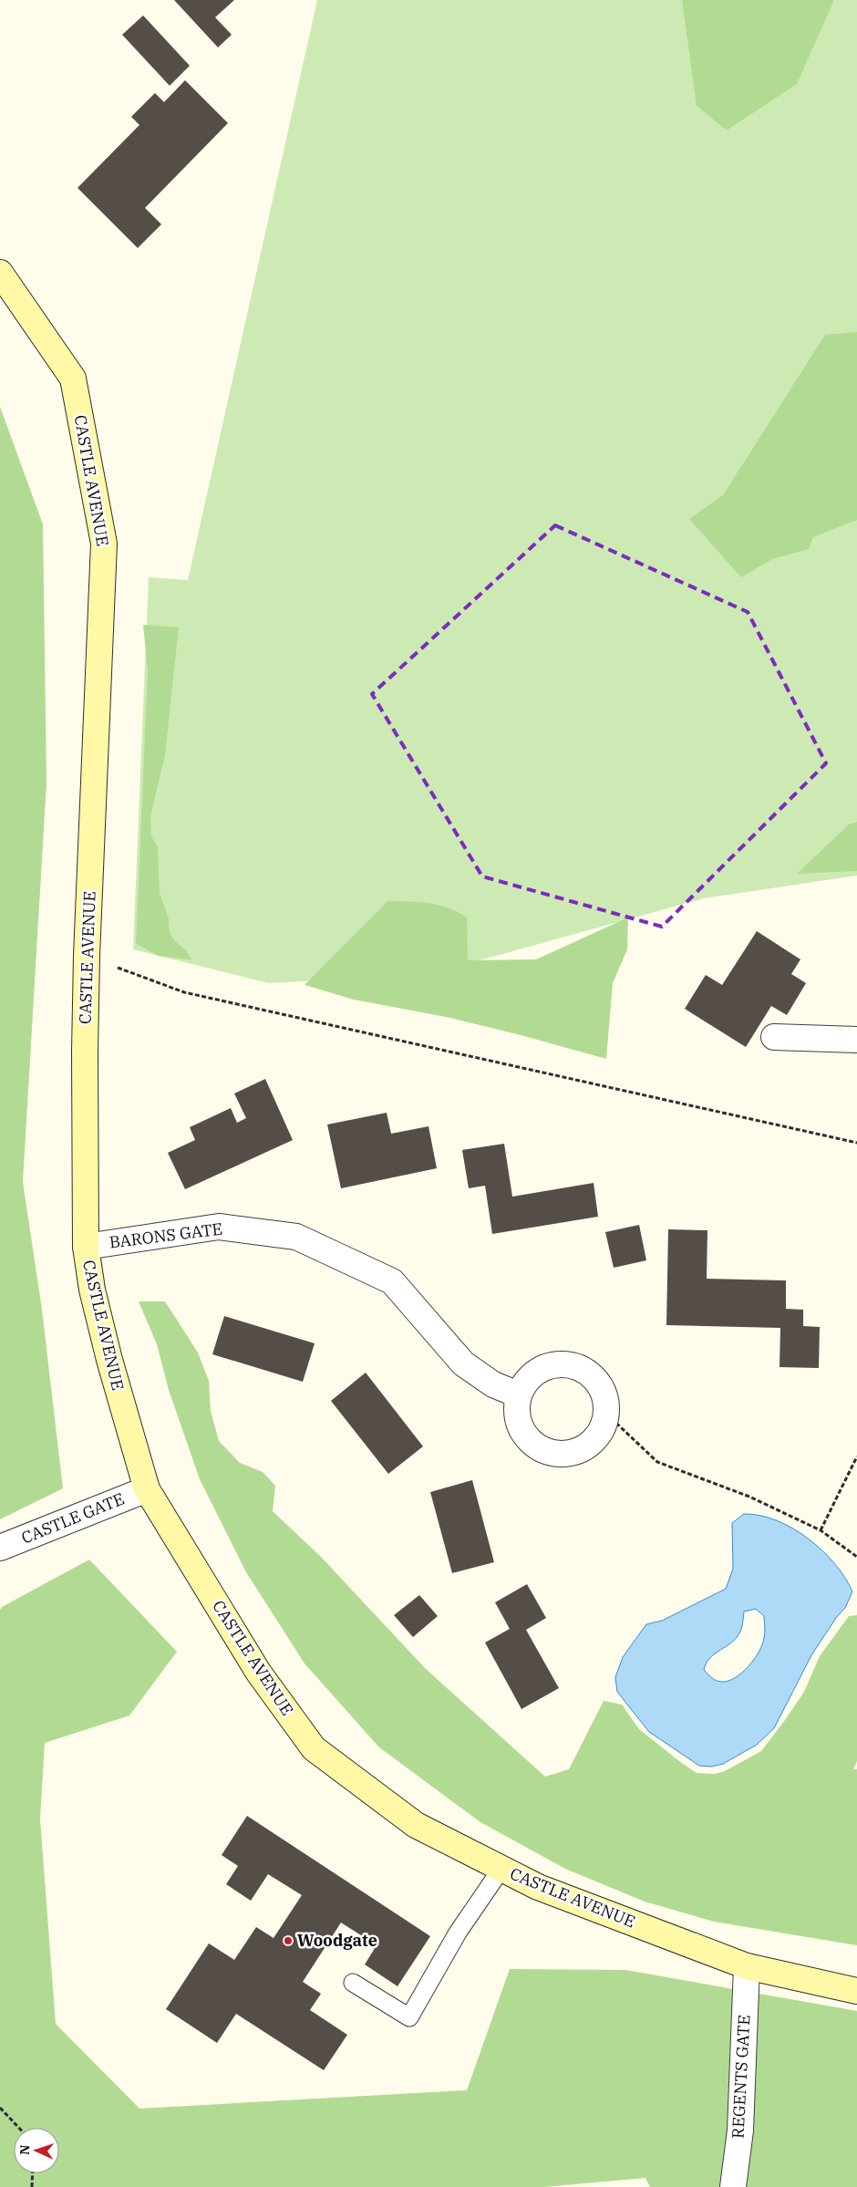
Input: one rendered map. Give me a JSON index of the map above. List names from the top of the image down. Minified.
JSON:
{"streets":{"street":["CASTLE AVENUE","BARONS GATE","CASTLE GATE","REGENTS GATE"]},"crossings":[["CASTLE AVENUE","BARONS GATE"],["CASTLE AVENUE","CASTLE GATE"],["CASTLE AVENUE","REGENTS GATE"]],"places":["Woodgate"],"north":"left"}
